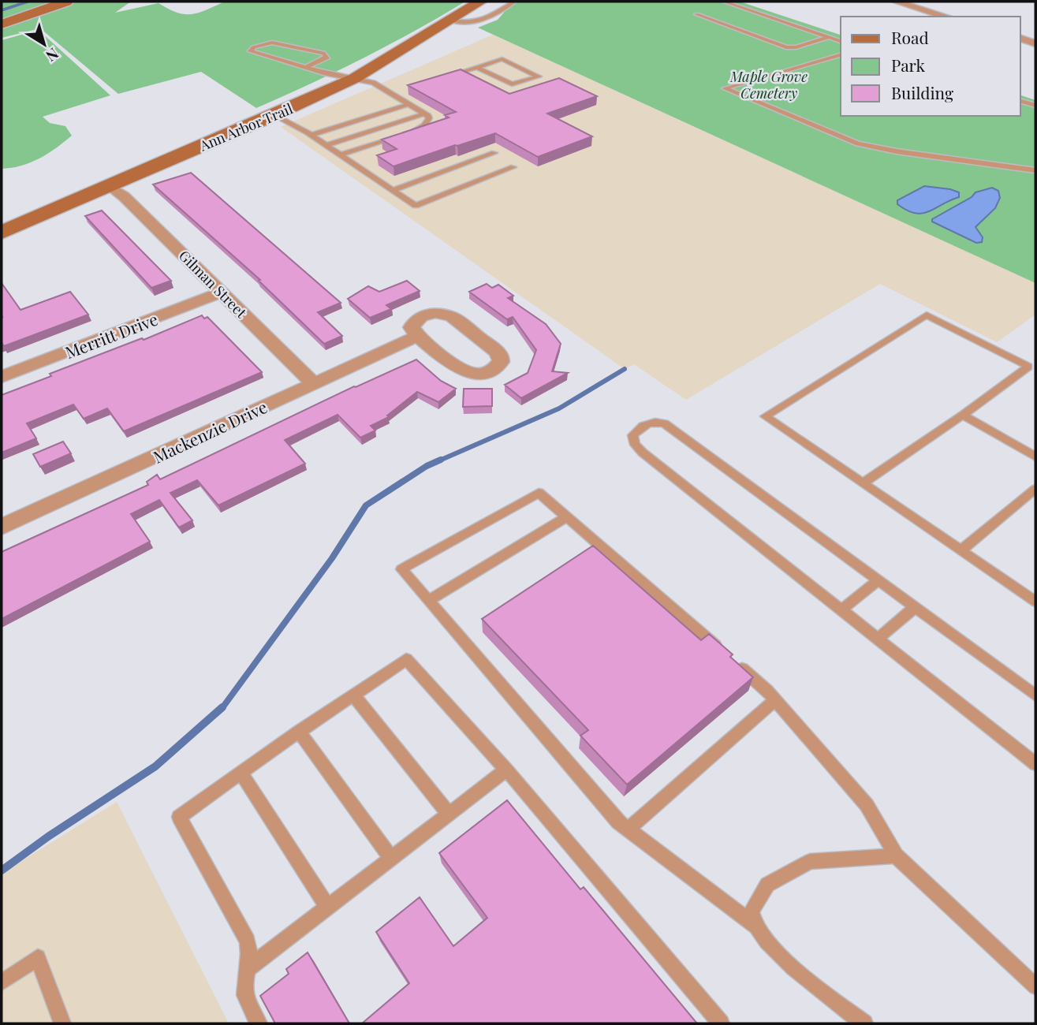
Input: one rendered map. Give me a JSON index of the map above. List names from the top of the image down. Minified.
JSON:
{"streets":{"street":["Ann Arbor Trail","Gilman Street","Merritt Drive","Mackenzie Drive"]},"crossings":[["Ann Arbor Trail","Gilman Street"],["Gilman Street","Merritt Drive"],["Gilman Street","Mackenzie Drive"]],"parks":["Maple Grove Cemetery"],"legend":["Road","Park","Building"],"north":"bottom right"}
